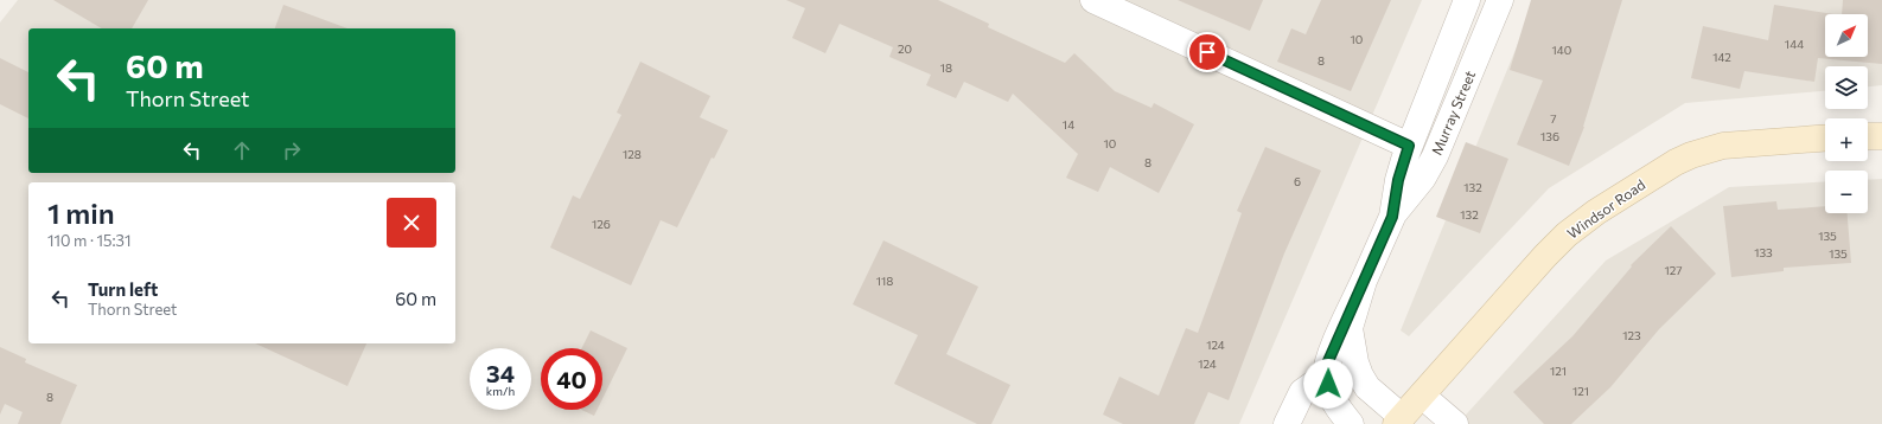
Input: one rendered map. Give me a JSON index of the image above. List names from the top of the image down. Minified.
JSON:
{"streets":{"main road":["Windsor Road"],"street":["Murray Street"]},"crossings":[["Murray Street","Windsor Road"]],"house_numbers":["10","144","20","140","142","8","18","7","14","136","10","128","8","6","132","132","126","135","133","135","127","118","123","124","124","121","121","8"],"north":"top right","page":{"map_buttons":["+","−"],"turn":["60 m","Thorn Street"],"heading":["1 min","110 m · 15:31"],"list":[{"name":"Turn left","note":"Thorn Street","value":"60 m"}],"speed":"34 km/h","limit":"40"}}
